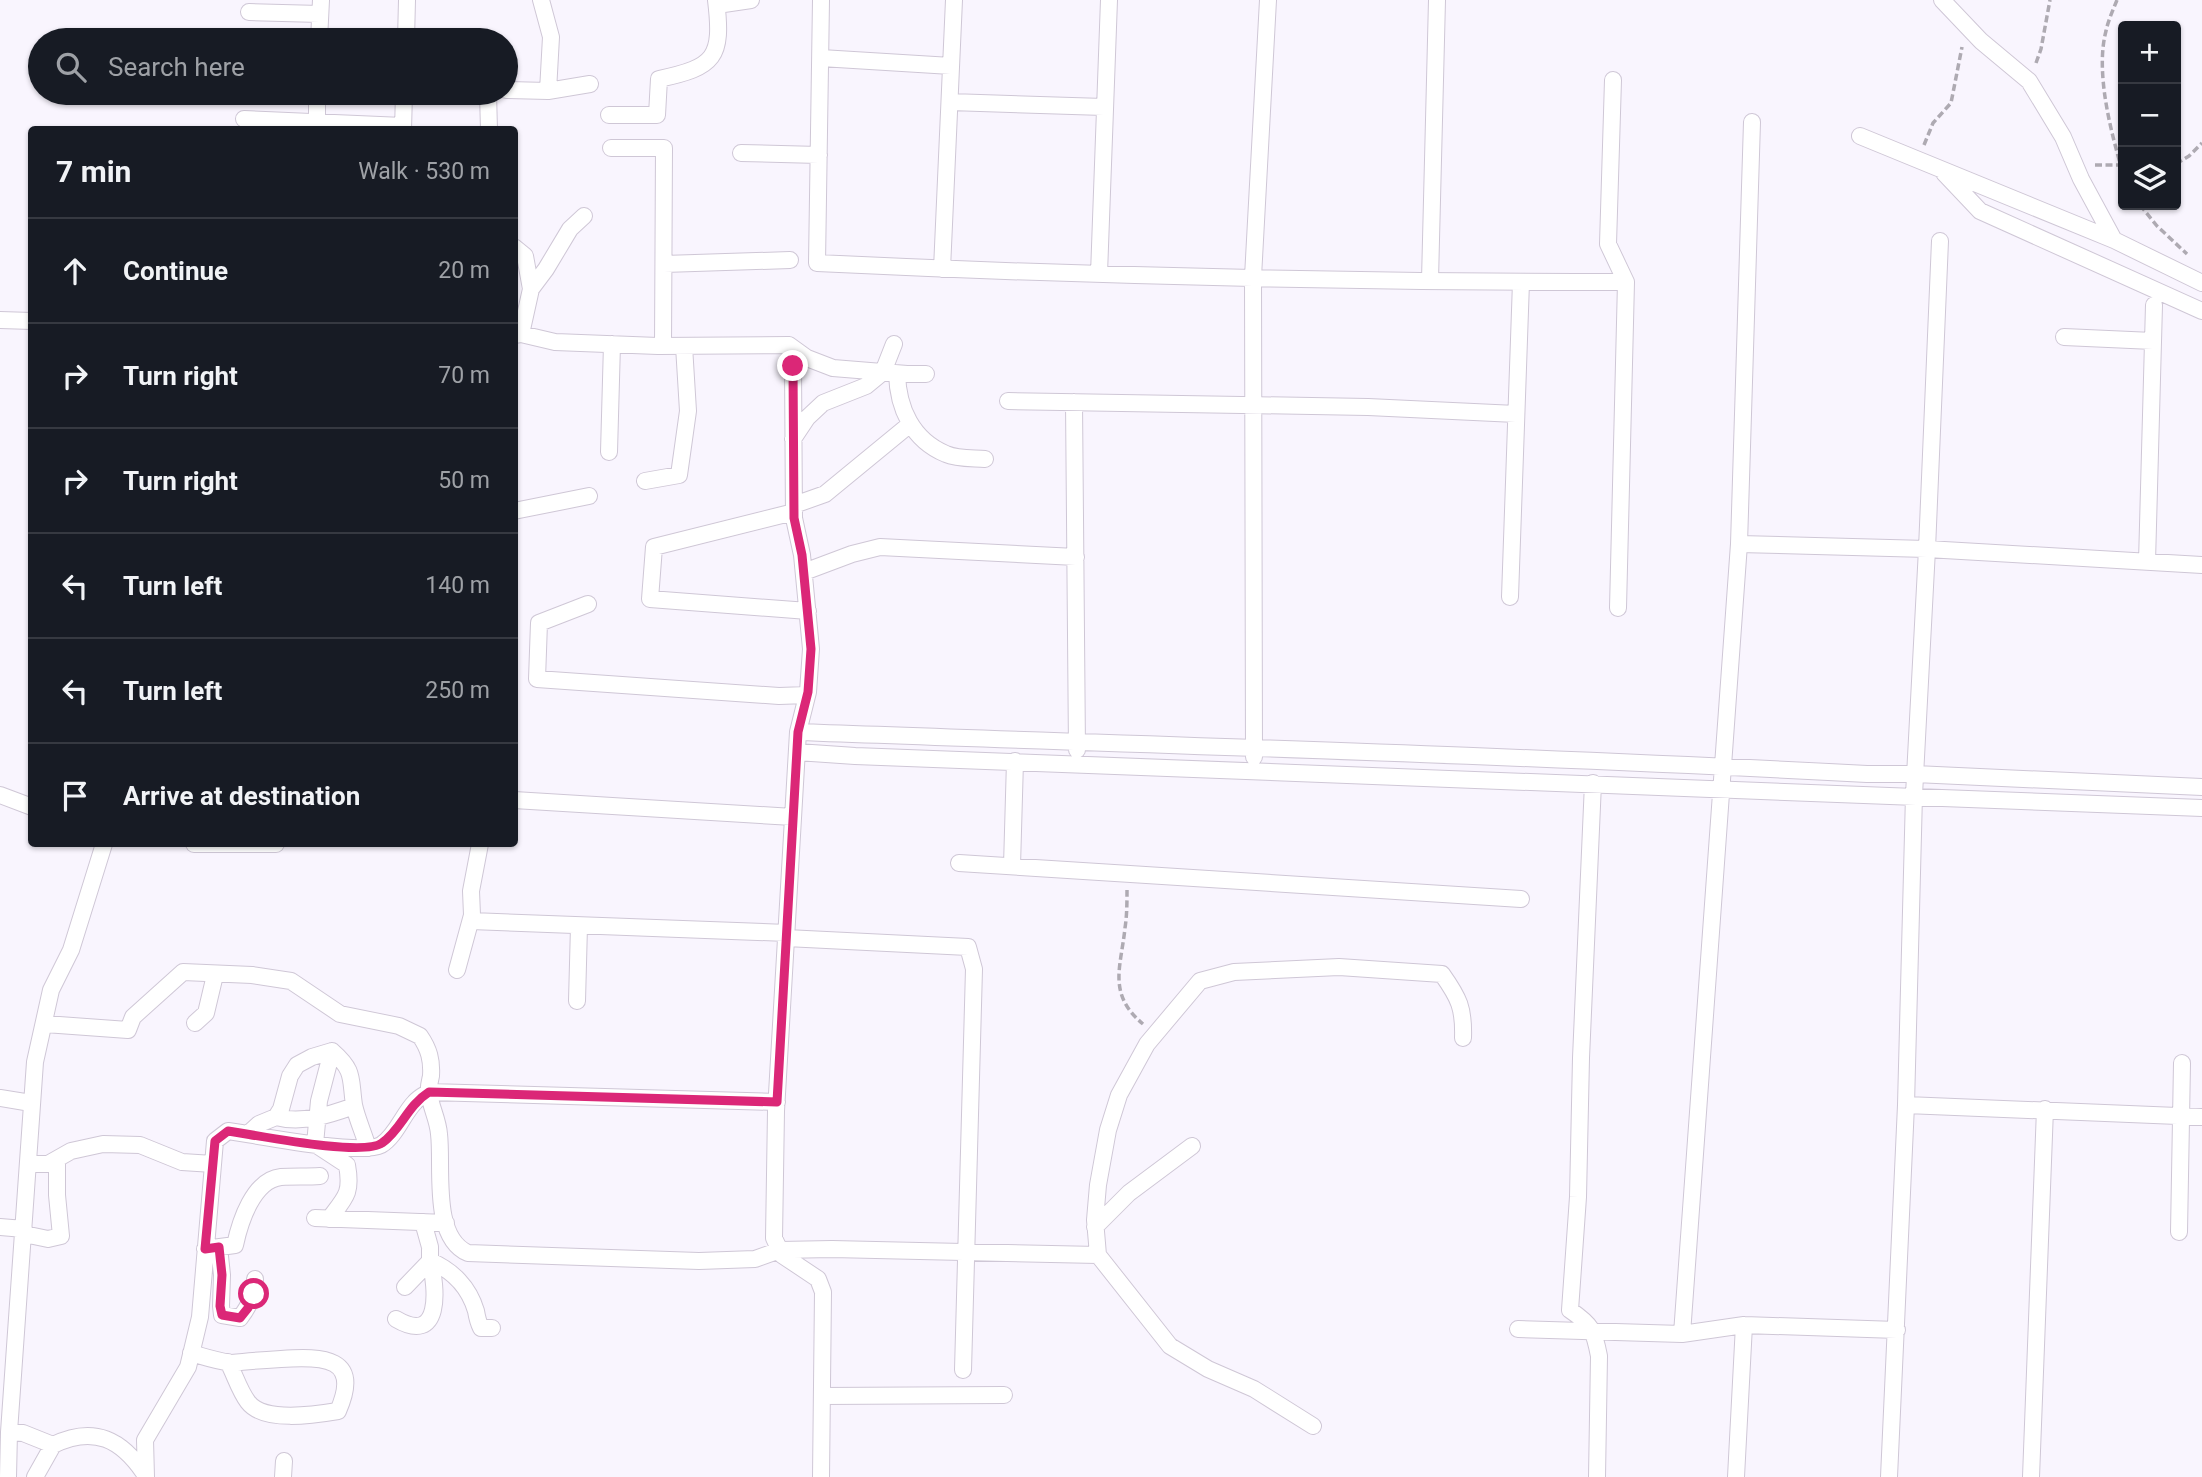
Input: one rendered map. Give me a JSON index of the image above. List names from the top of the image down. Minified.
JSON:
{"page":{"map_buttons":["+","−"],"search":"Search here","heading":["7 min","Walk · 530 m"],"list":[["Continue","20 m"],["Turn right","70 m"],["Turn right","50 m"],["Turn left","140 m"],["Turn left","250 m"],"Arrive at destination"]}}
